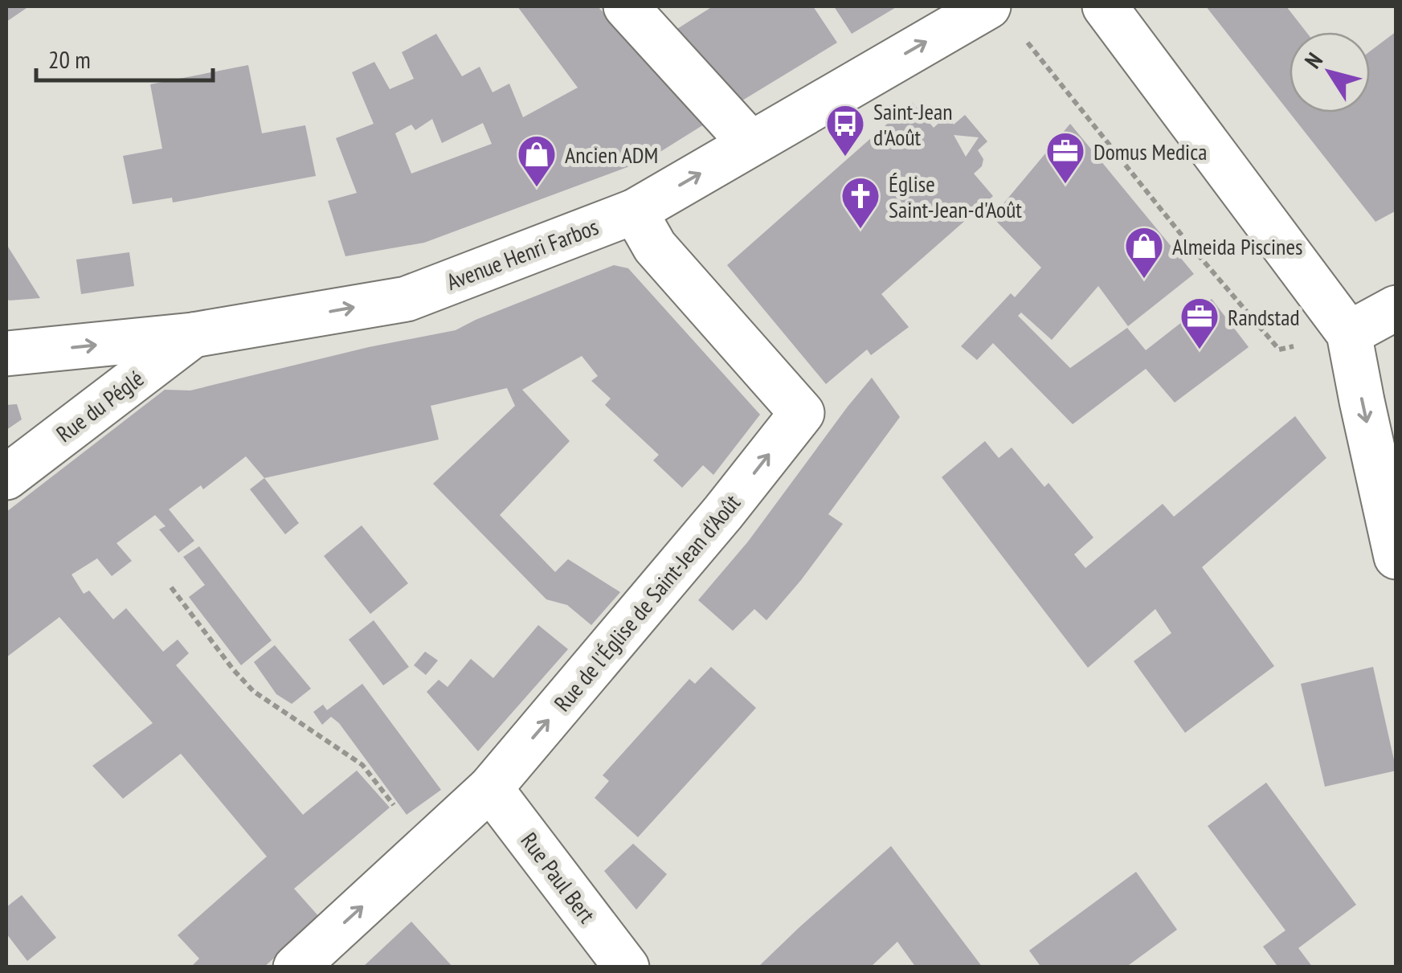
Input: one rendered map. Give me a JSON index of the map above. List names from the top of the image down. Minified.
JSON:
{"streets":{"street":["Avenue Henri Farbos","Rue du Péglé","Rue de l'Église de Saint-Jean d'Août","Rue Paul Bert"]},"crossings":[["Avenue Henri Farbos","Rue du Péglé"],["Avenue Henri Farbos","Rue de l'Église de Saint-Jean d'Août"],["Rue de l'Église de Saint-Jean d'Août","Rue Paul Bert"]],"one_way":["Avenue Henri Farbos","Rue de l'Église de Saint-Jean d'Août"],"places":{"bus stop":["Saint-Jean d'Août"],"office":["Domus Medica","Randstad"],"shop":["Ancien ADM","Almeida Piscines"],"church":["Église Saint-Jean-d'Août"]},"scale_bar":"20 m","north":"top left"}
